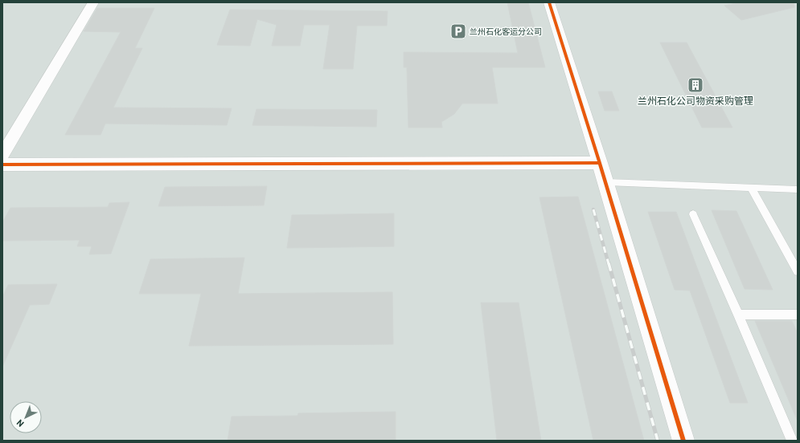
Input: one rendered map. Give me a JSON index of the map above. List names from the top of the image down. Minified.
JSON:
{"places":{"parking":["兰州石化客运分公司"],"building":["兰州石化公司物资采购管理"]},"north":"bottom left"}
